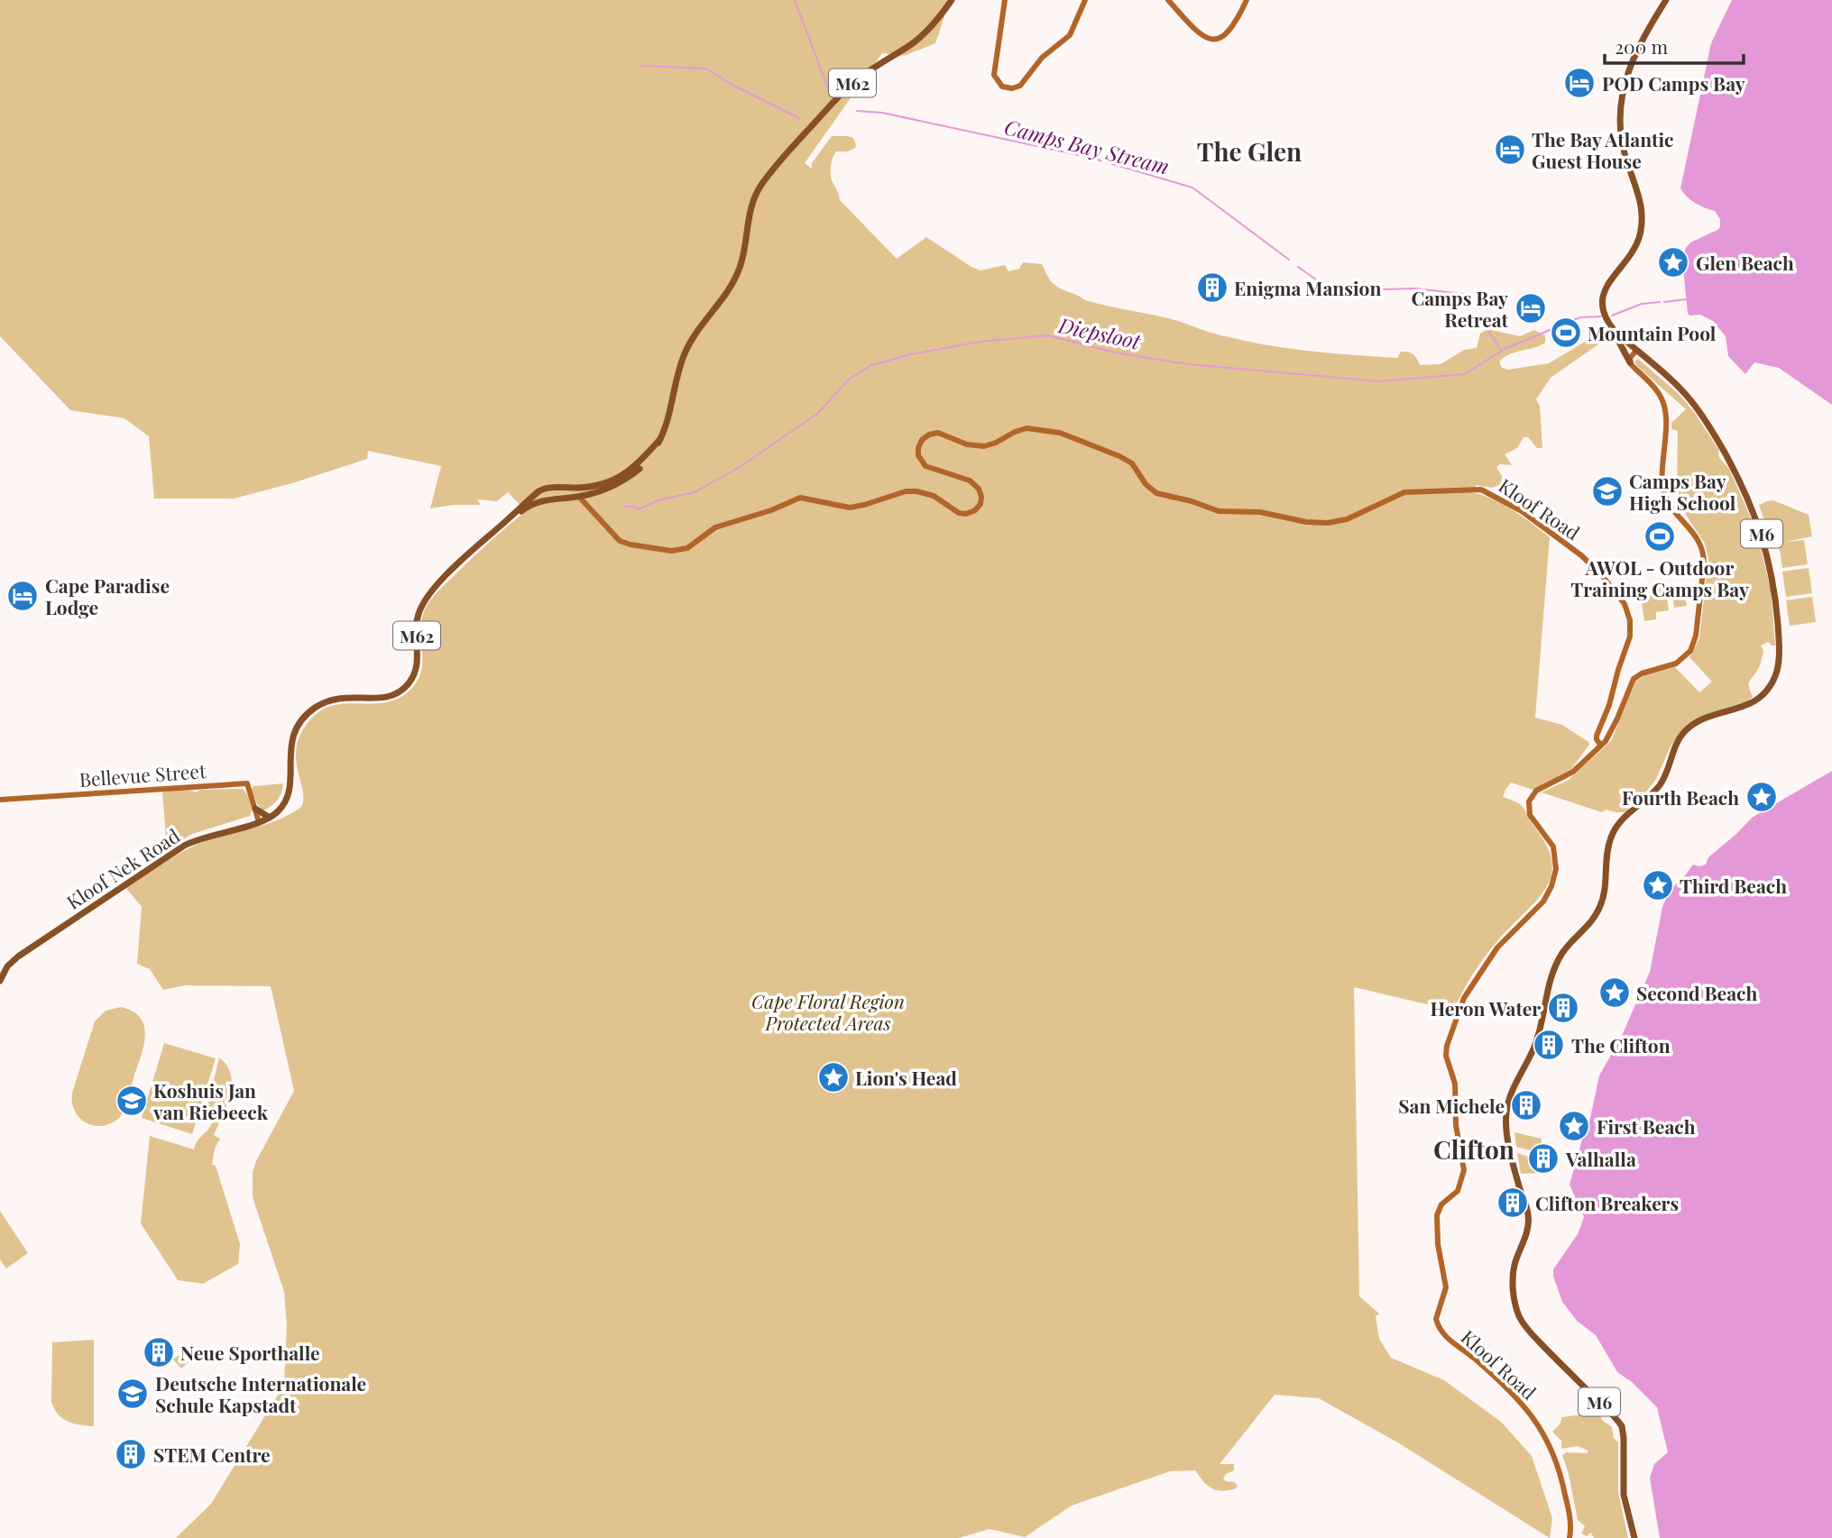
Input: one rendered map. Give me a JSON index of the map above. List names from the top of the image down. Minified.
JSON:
{"streets":{"main road":["M62","Kloof Road","M6","Bellevue Street","Kloof Nek Road"]},"crossings":[["M62","Kloof Road"],["M62","Kloof Nek Road"],["Bellevue Street","Kloof Nek Road"]],"districts":["The Glen","Clifton"],"water":["Camps Bay Stream","Diepsloot"],"parks":["Cape Floral Region Protected Areas"],"places":{"hotel":["POD Camps Bay","The Bay Atlantic Guest House","Camps Bay Retreat","Cape Paradise Lodge"],"place":["Glen Beach","Fourth Beach","Third Beach","Second Beach","Lion's Head","First Beach"],"building":["Enigma Mansion","Heron Water","The Clifton","San Michele","Valhalla","Clifton Breakers","Neue Sporthalle","STEM Centre"],"sports":["Mountain Pool","AWOL - Outdoor Training Camps Bay"],"school or university":["Camps Bay High School","Koshuis Jan van Riebeeck","Deutsche Internationale Schule Kapstadt"]},"scale_bar":"200 m"}
